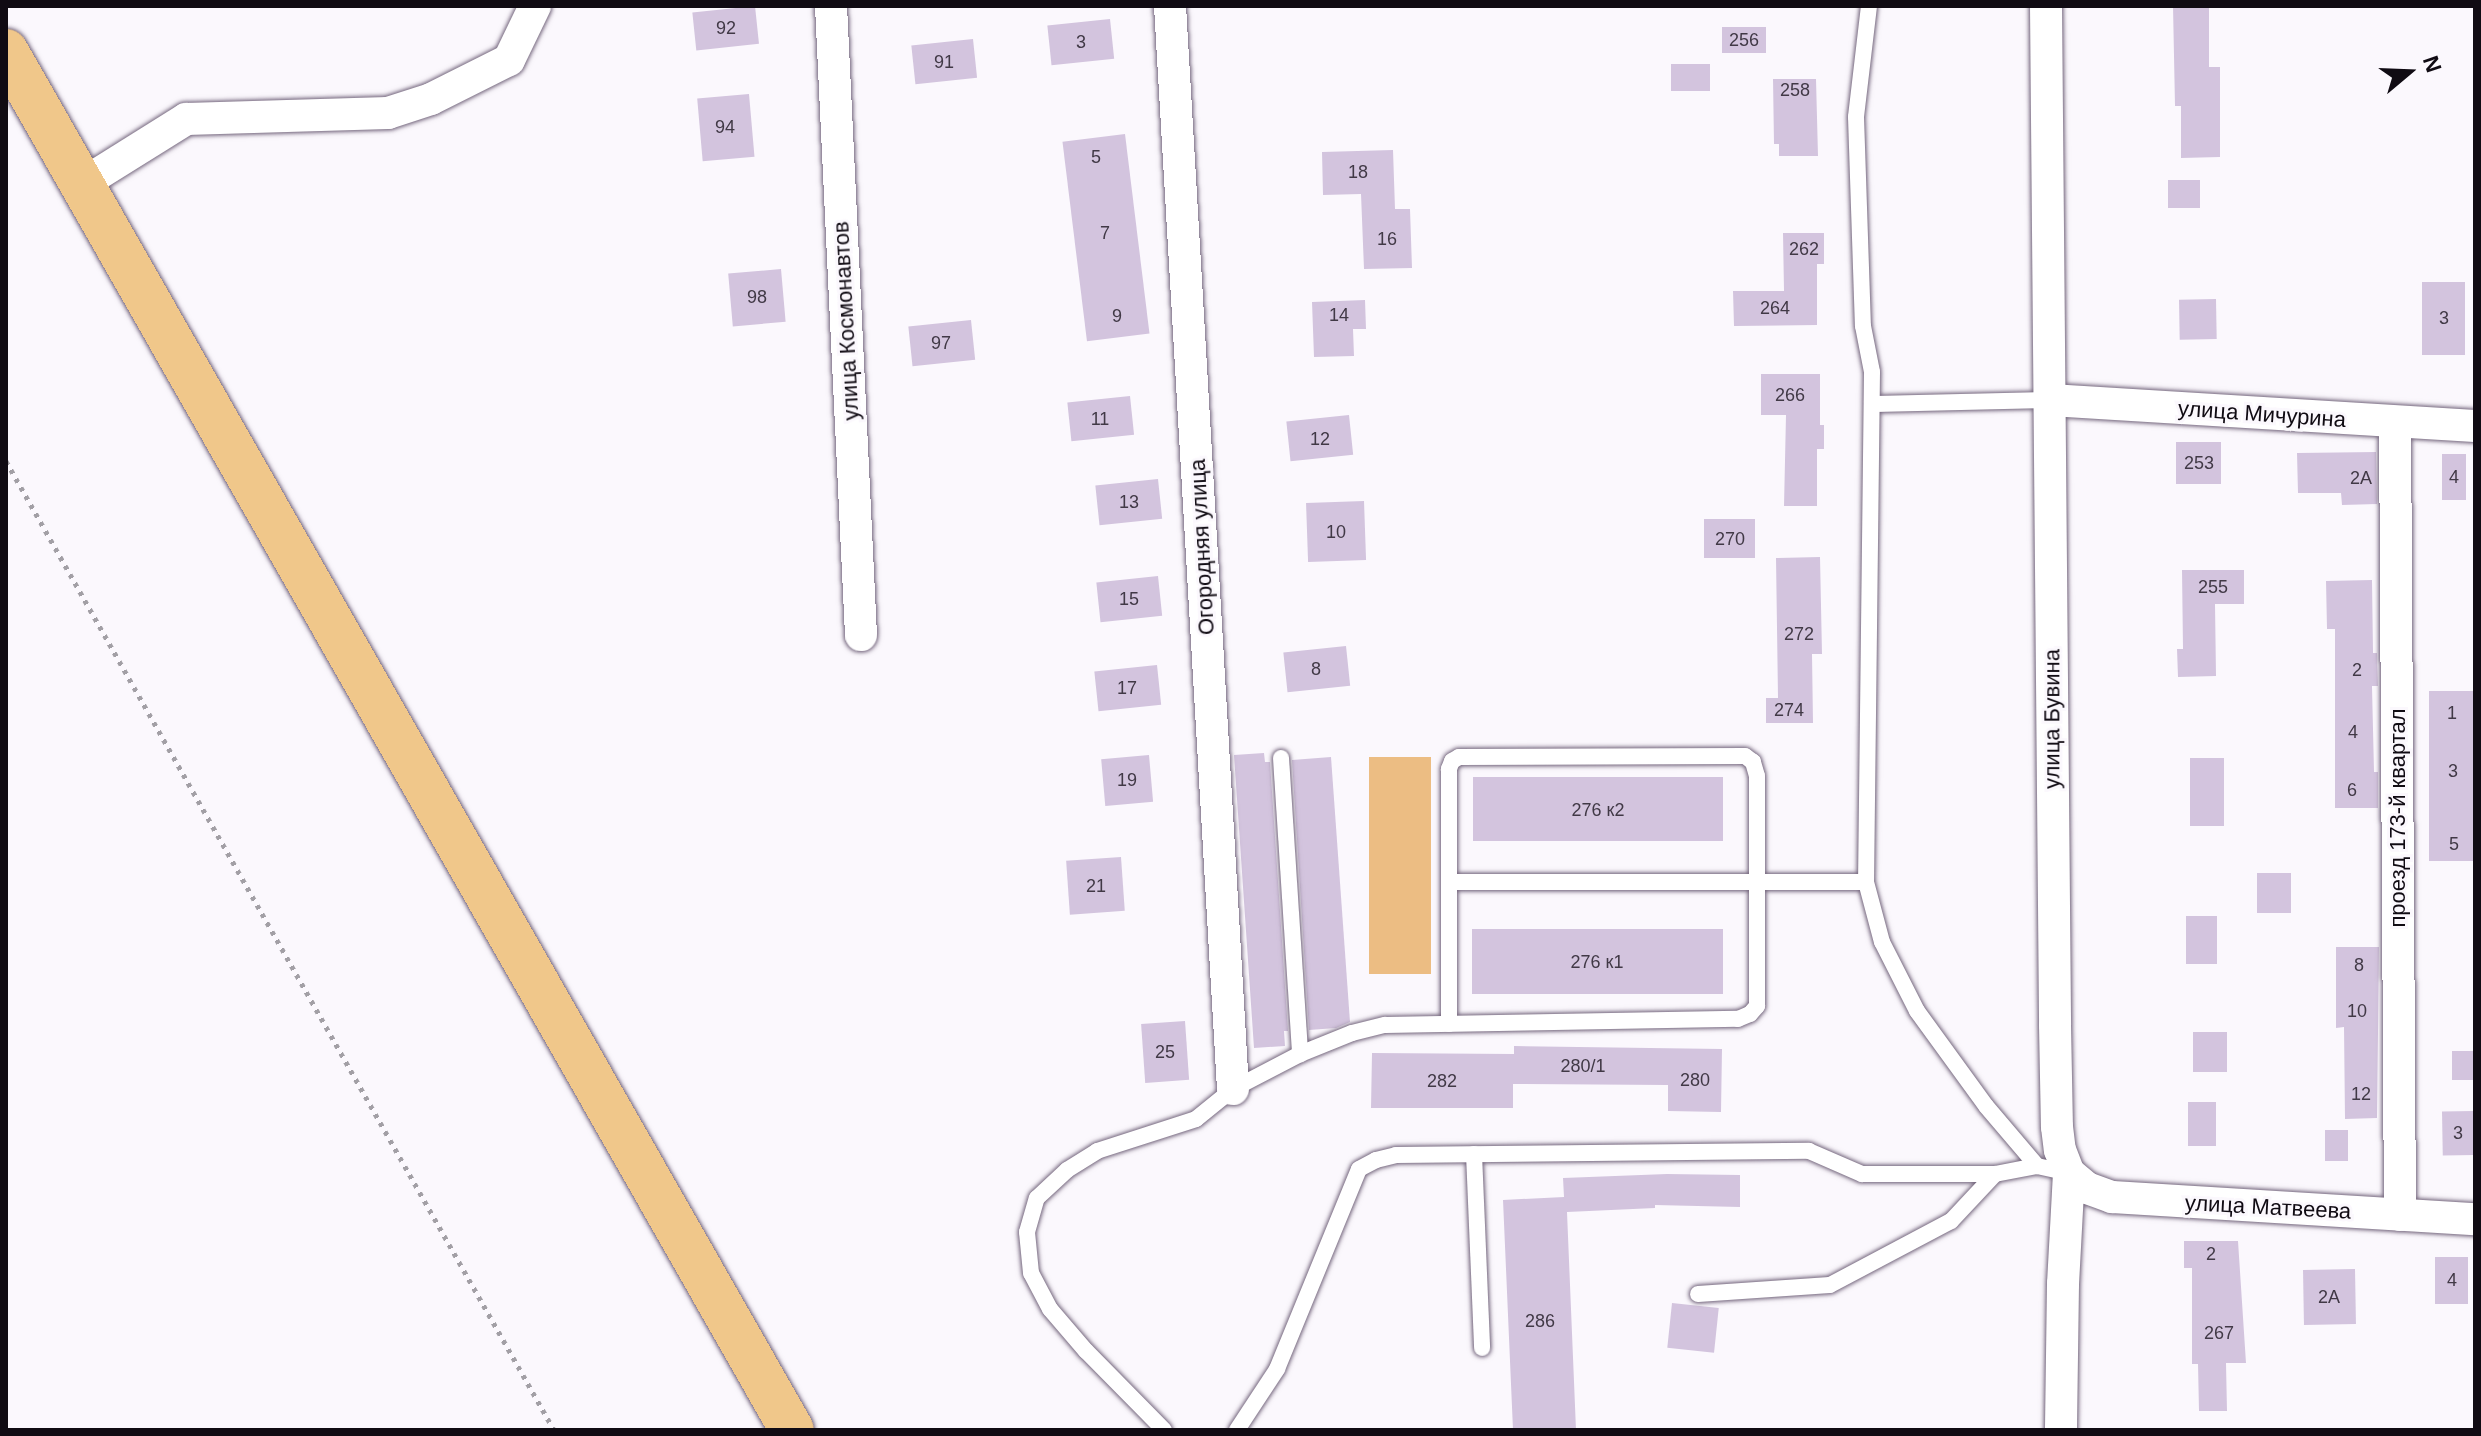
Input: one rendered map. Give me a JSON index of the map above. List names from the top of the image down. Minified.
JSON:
{"streets":{"street":["улица Космонавтов","улица Мичурина","Огородняя улица","улица Бувина","проезд 173-й квартал","улица Матвеева"]},"crossings":[["улица Мичурина","улица Бувина"],["улица Мичурина","проезд 173-й квартал"],["улица Бувина","улица Матвеева"],["проезд 173-й квартал","улица Матвеева"]],"house_numbers":["92","256","3","91","258","94","5","18","7","16","262","98","264","14","9","3","97","266","11","12","253","4","2А","13","10","270","255","15","272","8","2","17","274","1","4","3","19","6","276 к2","5","21","276 к1","8","10","25","280/1","280","282","12","3","2","4","2А","286","267"],"north":"right"}
